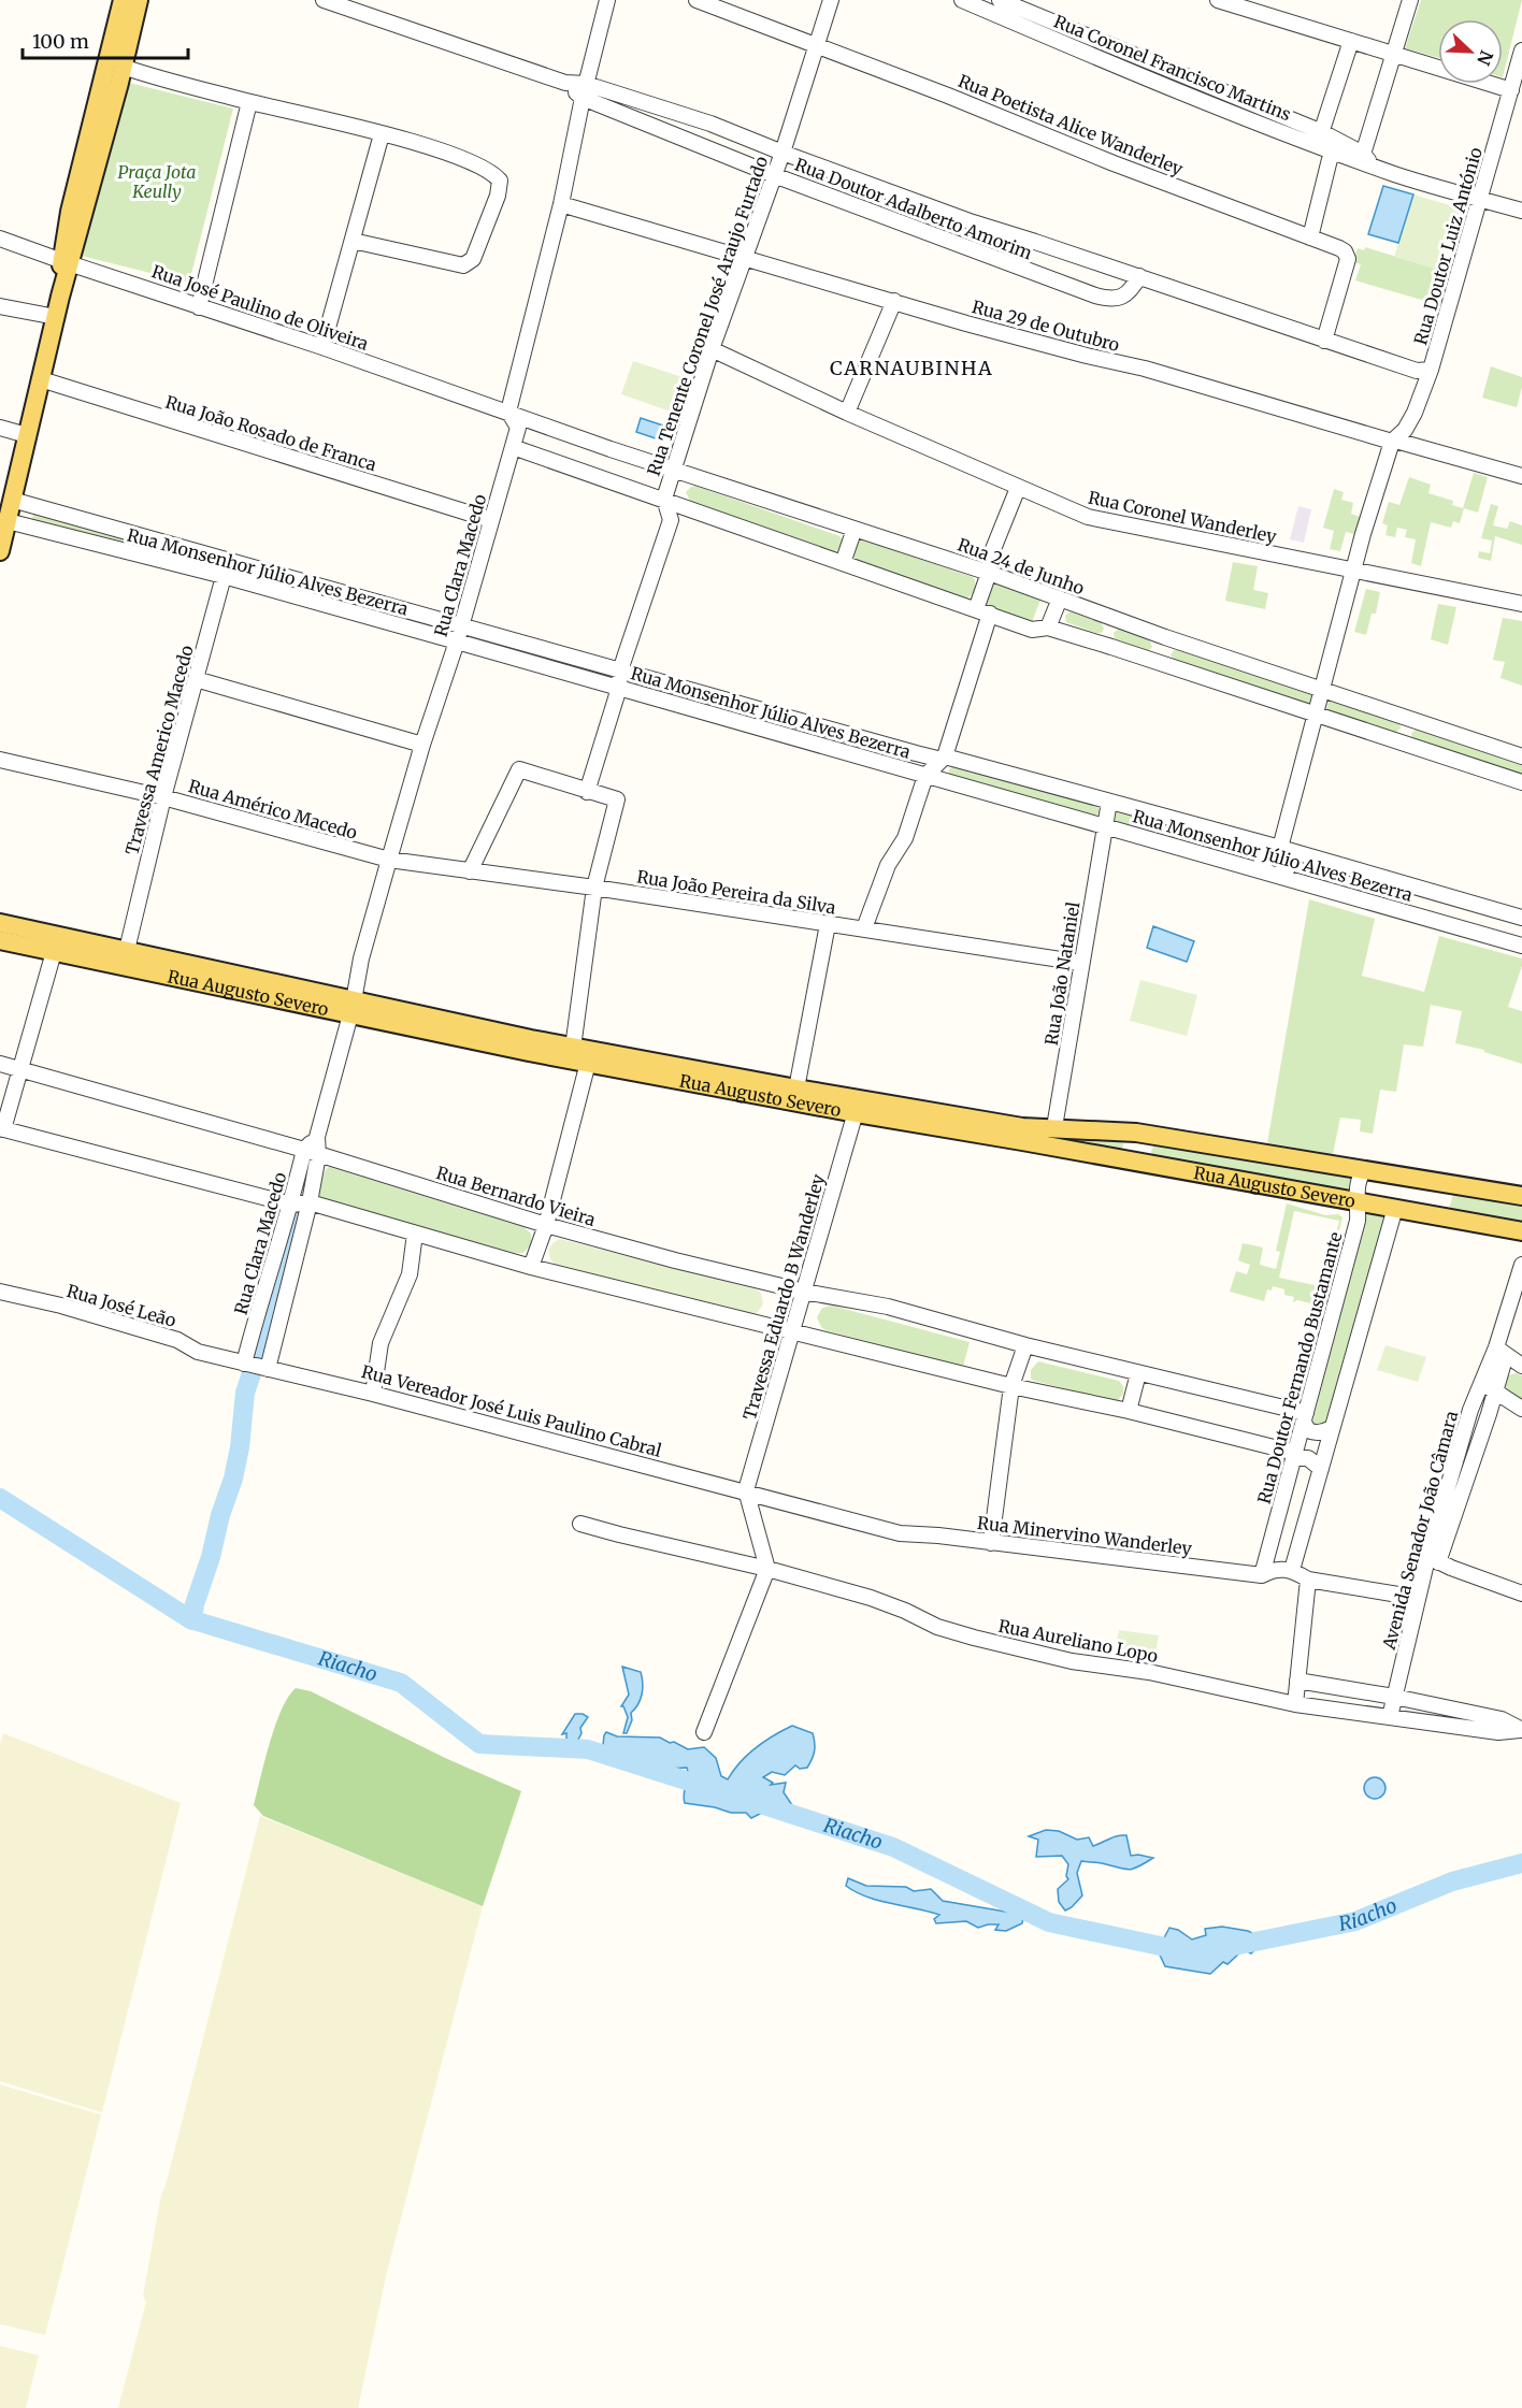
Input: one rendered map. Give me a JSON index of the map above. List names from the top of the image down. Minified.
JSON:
{"streets":{"main road":["Rua Augusto Severo"],"street":["Rua Coronel Francisco Martins","Rua Poetista Alice Wanderley","Rua Doutor Adalberto Amorim","Rua Doutor Luiz António","Rua José Paulino de Oliveira","Rua Tenente Coronel José Araujo Furtado","Rua 29 de Outubro","Rua João Rosado de Franca","Rua Coronel Wanderley","Rua Clara Macedo","Rua 24 de Junho","Rua Monsenhor Júlio Alves Bezerra","Travessa Americo Macedo","Rua Américo Macedo","Rua João Pereira da Silva","Rua João Nataniel","Rua Bernardo Vieira","Travessa Eduardo B Wanderley","Rua José Leão","Rua Doutor Fernando Bustamante","Rua Vereador José Luis Paulino Cabral","Avenida Senador João Câmara","Rua Minervino Wanderley","Rua Aureliano Lopo"]},"crossings":[["Rua Coronel Francisco Martins","Rua Doutor Luiz António"],["Rua Poetista Alice Wanderley","Rua Doutor Adalberto Amorim"],["Rua Poetista Alice Wanderley","Rua Tenente Coronel José Araujo Furtado"],["Rua Doutor Adalberto Amorim","Rua Doutor Luiz António"],["Rua Doutor Adalberto Amorim","Rua Tenente Coronel José Araujo Furtado"],["Rua Doutor Adalberto Amorim","Rua Clara Macedo"],["Rua Doutor Luiz António","Rua 29 de Outubro"],["Rua José Paulino de Oliveira","Rua Clara Macedo"],["Rua José Paulino de Oliveira","Rua 24 de Junho"],["Rua Tenente Coronel José Araujo Furtado","Rua 29 de Outubro"],["Rua Tenente Coronel José Araujo Furtado","Rua Coronel Wanderley"],["Rua Tenente Coronel José Araujo Furtado","Rua 24 de Junho"],["Rua Tenente Coronel José Araujo Furtado","Rua Monsenhor Júlio Alves Bezerra"],["Rua 29 de Outubro","Rua Clara Macedo"],["Rua João Rosado de Franca","Rua Clara Macedo"],["Rua Clara Macedo","Rua 24 de Junho"],["Rua Clara Macedo","Rua Monsenhor Júlio Alves Bezerra"],["Rua Clara Macedo","Rua Américo Macedo"],["Rua Clara Macedo","Rua João Pereira da Silva"],["Rua Clara Macedo","Rua Augusto Severo"],["Rua Clara Macedo","Rua Bernardo Vieira"],["Rua Clara Macedo","Rua José Leão"],["Rua Clara Macedo","Rua Vereador José Luis Paulino Cabral"],["Rua Monsenhor Júlio Alves Bezerra","Travessa Americo Macedo"],["Rua Monsenhor Júlio Alves Bezerra","Rua João Nataniel"],["Travessa Americo Macedo","Rua Américo Macedo"],["Travessa Americo Macedo","Rua Augusto Severo"],["Rua Américo Macedo","Rua João Pereira da Silva"],["Rua João Pereira da Silva","Rua João Nataniel"],["Rua João Nataniel","Rua Augusto Severo"],["Rua Augusto Severo","Travessa Eduardo B Wanderley"],["Rua Augusto Severo","Rua Doutor Fernando Bustamante"],["Rua Bernardo Vieira","Travessa Eduardo B Wanderley"],["Rua Bernardo Vieira","Rua Doutor Fernando Bustamante"],["Travessa Eduardo B Wanderley","Rua Vereador José Luis Paulino Cabral"],["Travessa Eduardo B Wanderley","Rua Minervino Wanderley"],["Rua José Leão","Rua Vereador José Luis Paulino Cabral"],["Rua Doutor Fernando Bustamante","Rua Minervino Wanderley"],["Rua Vereador José Luis Paulino Cabral","Rua Minervino Wanderley"],["Avenida Senador João Câmara","Rua Aureliano Lopo"]],"districts":["CARNAUBINHA"],"water":["Riacho"],"parks":["Praça Jota Keully"],"scale_bar":"100 m","north":"bottom right"}
